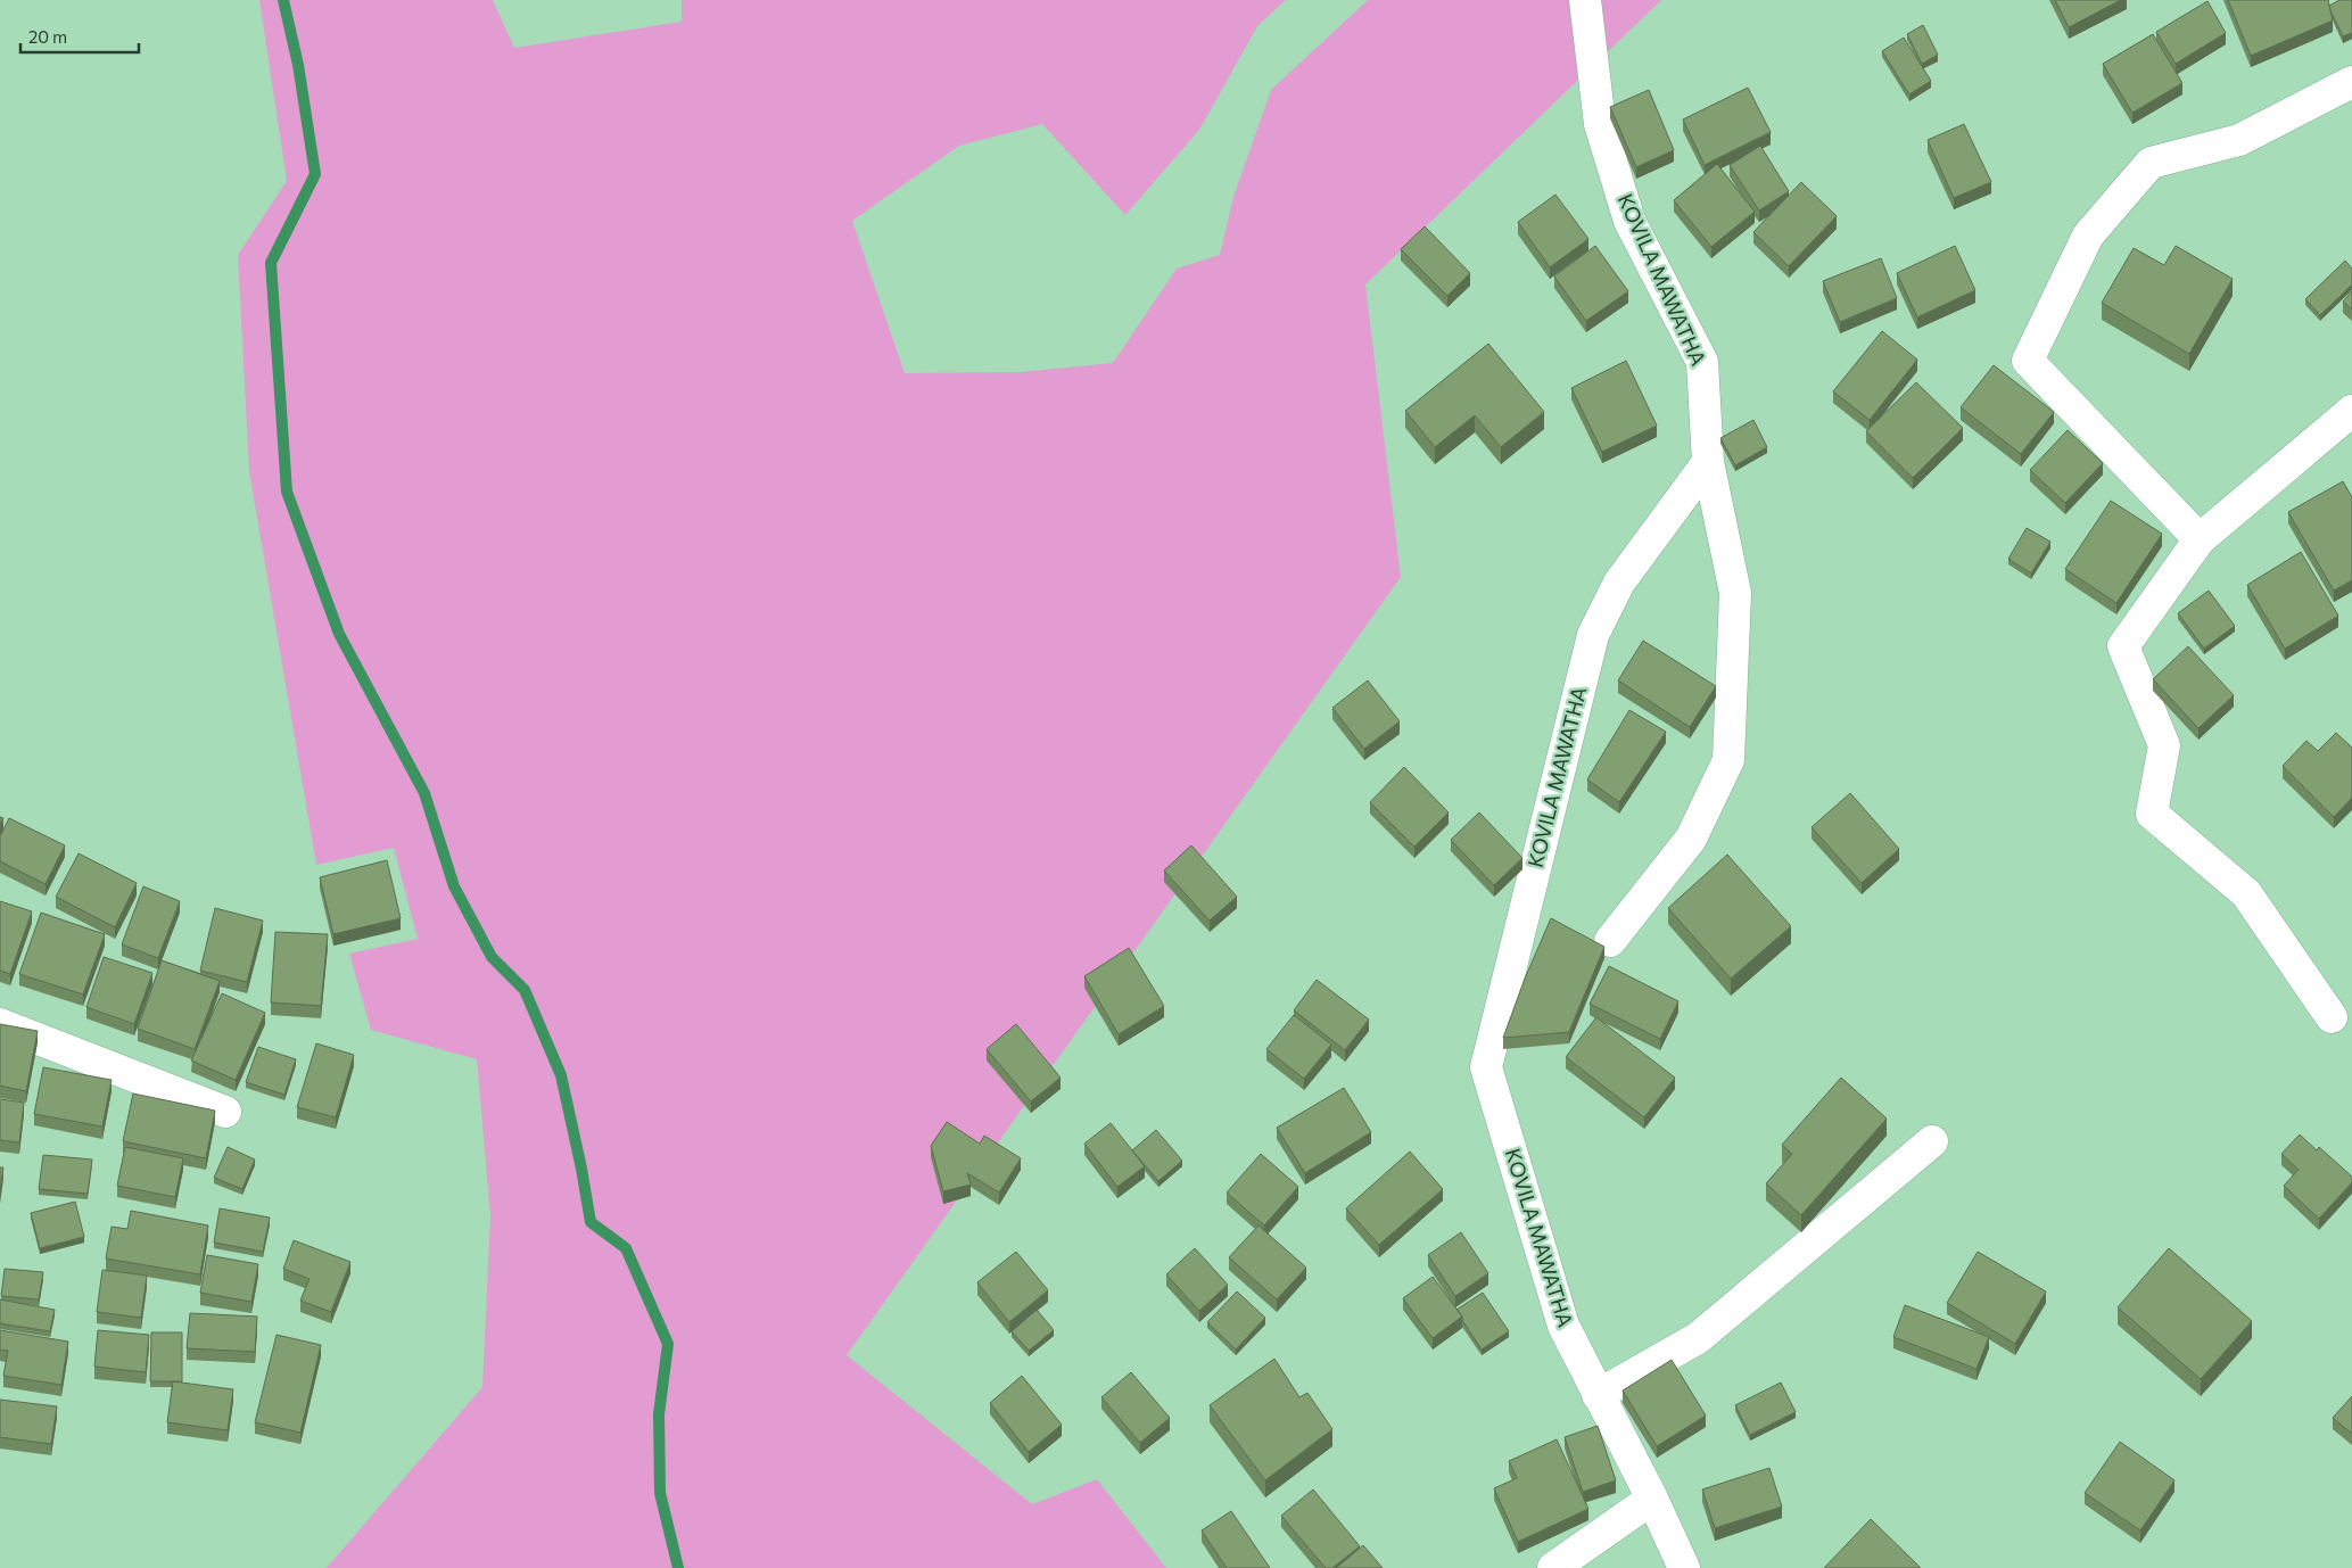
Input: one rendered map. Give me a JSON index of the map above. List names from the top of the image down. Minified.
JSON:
{"streets":{"street":["KOVILA MAWATHA"]},"scale_bar":"20 m"}
